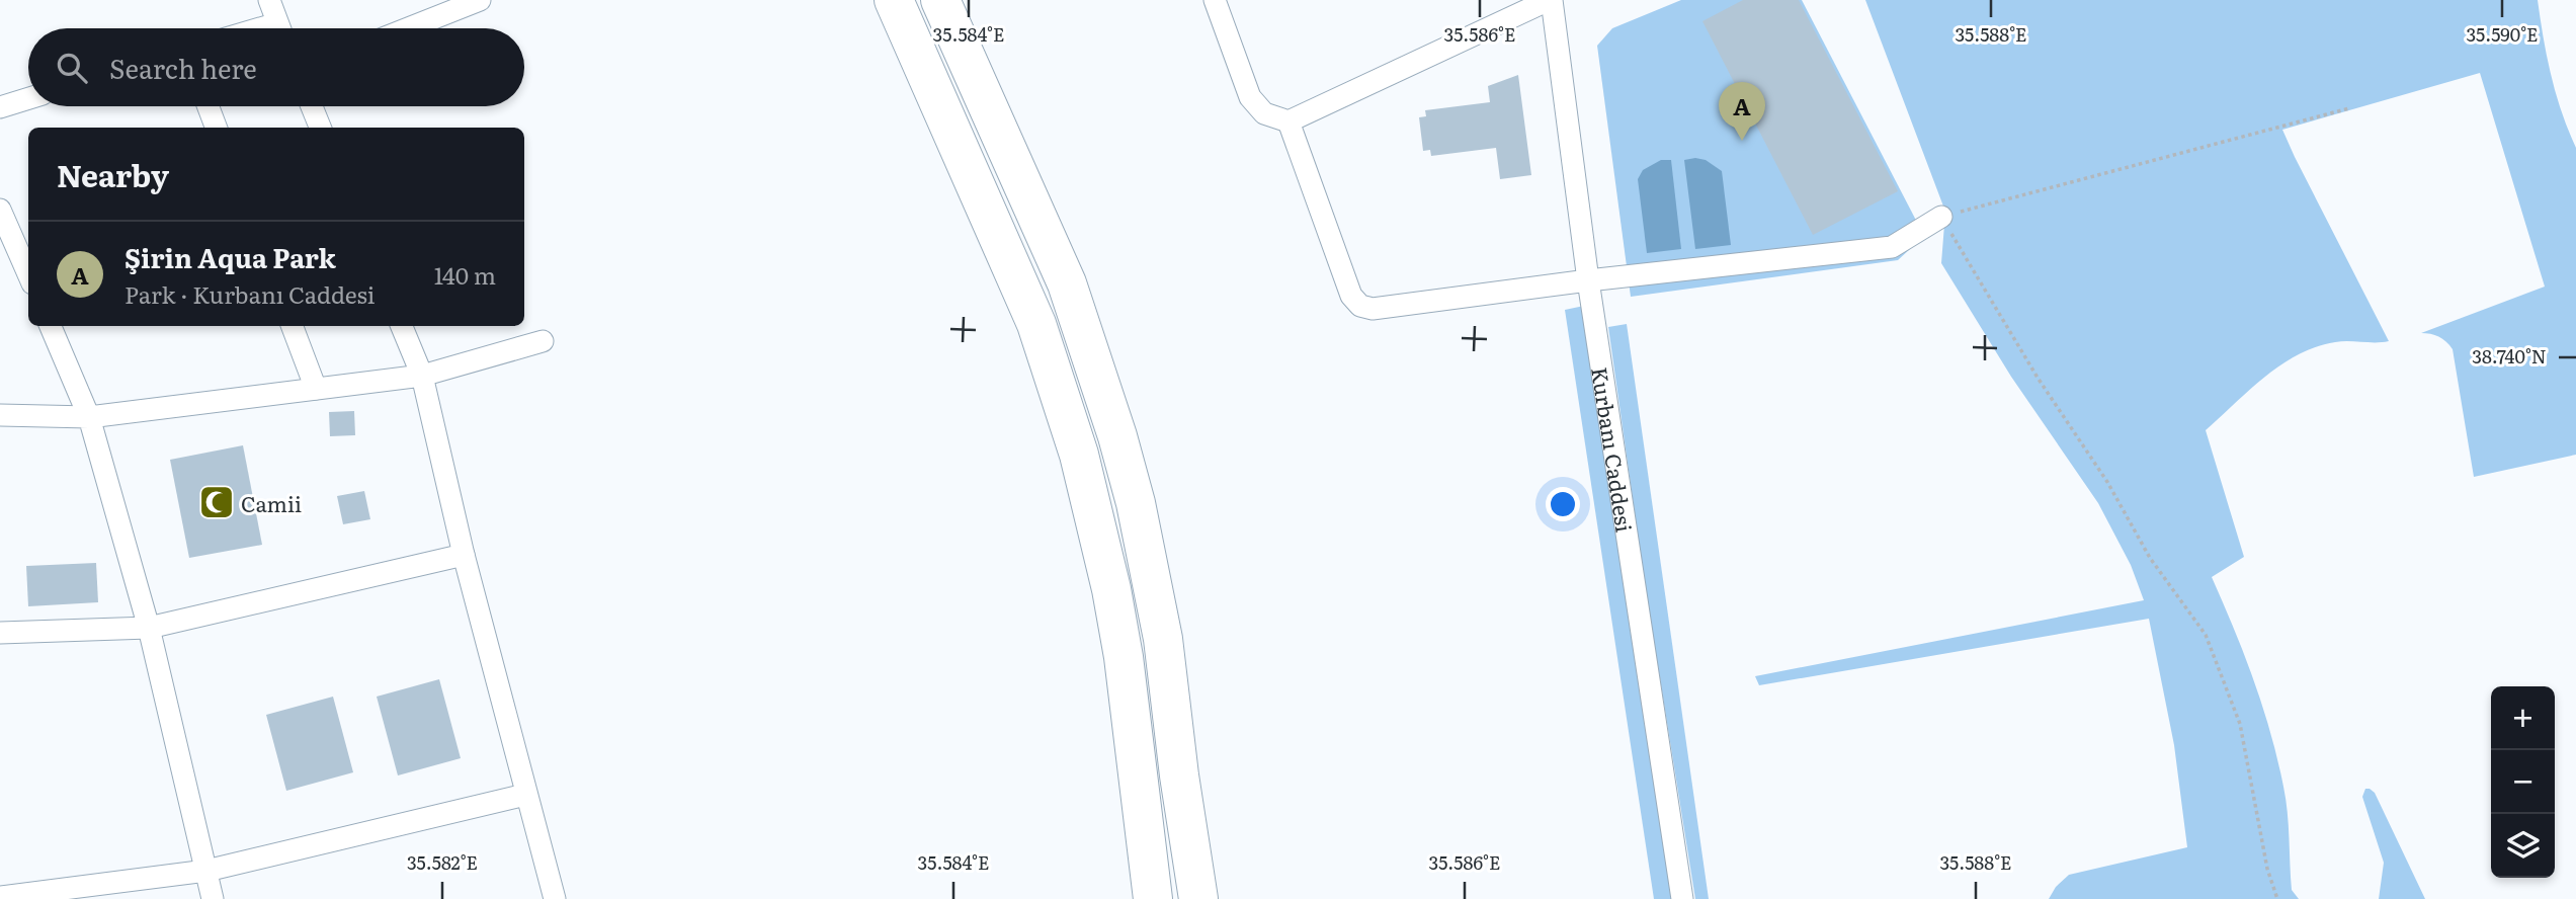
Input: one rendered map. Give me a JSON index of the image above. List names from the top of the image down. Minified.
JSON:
{"streets":{"street":["Kurbanı Caddesi"]},"places":{"mosque":["Camii"]},"page":{"search":"Search here","pins":"A","heading":"Nearby","list":[{"mark":"A","name":"Şirin Aqua Park","note":"Park · Kurbanı Caddesi","value":"140 m"}],"map_buttons":["+","−"]},"coordinates":["35.584°E","35.586°E","35.588°E","35.590°E","38.740°N","35.582°E"]}
